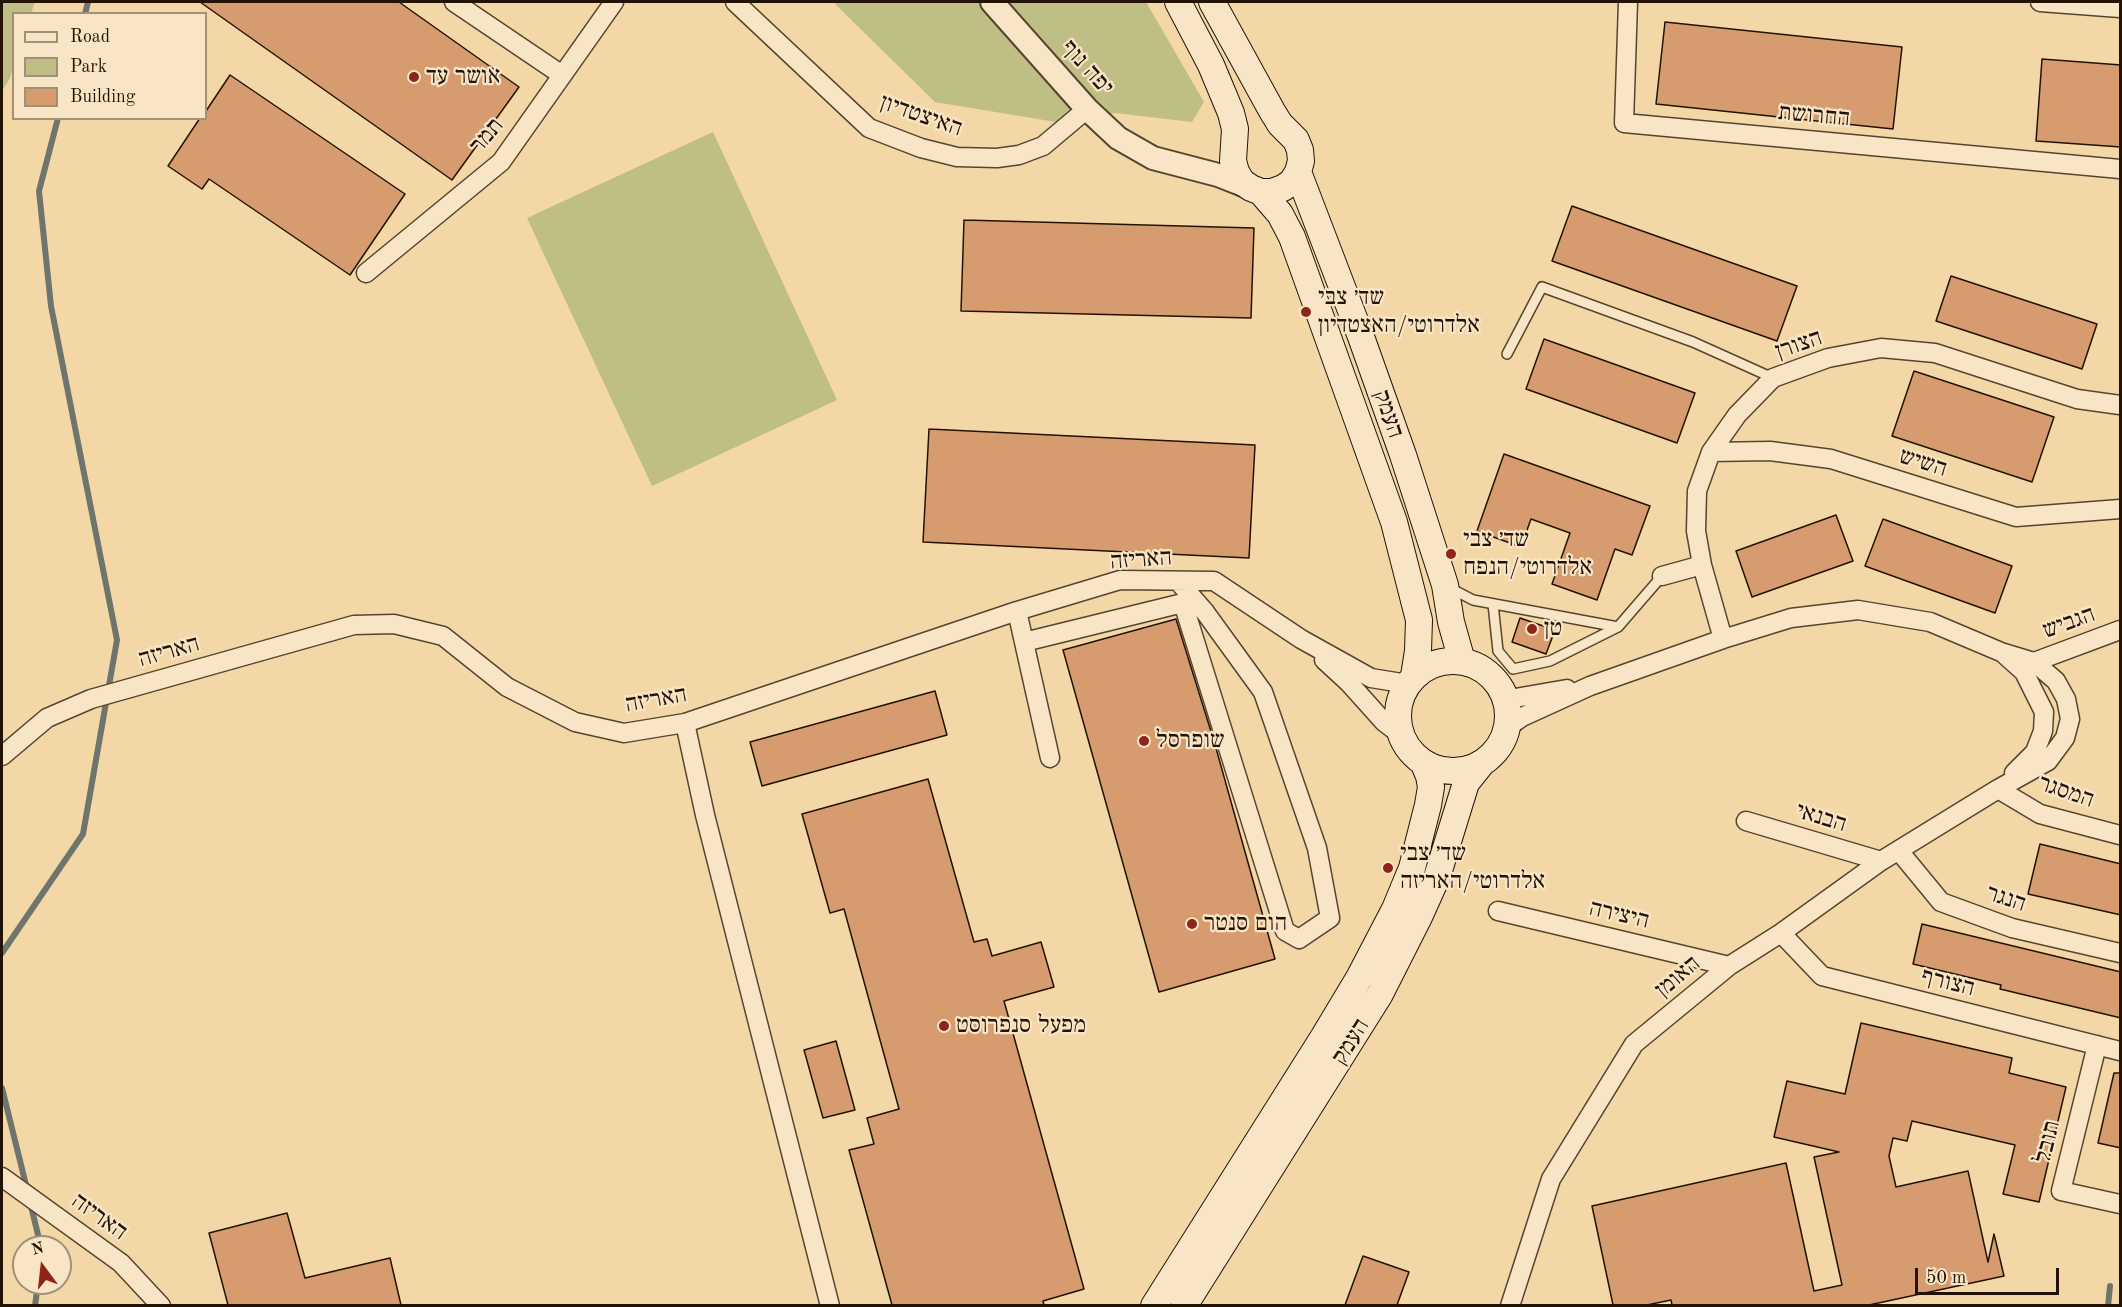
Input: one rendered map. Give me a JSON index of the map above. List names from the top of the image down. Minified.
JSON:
{"streets":{"main road":["העמק"],"street":["יפה נוף","האיצטדיון","החרושת","תמר","הצורן","השיש","האריזה","הגביש","המסגר","הבנאי","הנגר","היצירה","האומן","הצורף","תובל"]},"crossings":[["יפה נוף","האיצטדיון"],["יפה נוף","העמק"],["הצורן","השיש"],["העמק","האריזה"],["המסגר","האומן"],["הבנאי","האומן"],["הנגר","האומן"],["היצירה","האומן"],["האומן","הצורף"],["הצורף","תובל"]],"places":["אושר עד","שד׳ צבי אלדרוטי/האצטדיון","שד׳ צבי אלדרוטי/הנפח","טן","שופרסל","שד׳ צבי אלדרוטי/האריזה","הום סנטר","מפעל סנפרוסט"],"legend":["Road","Park","Building"],"scale_bar":"50 m","north":"top"}
